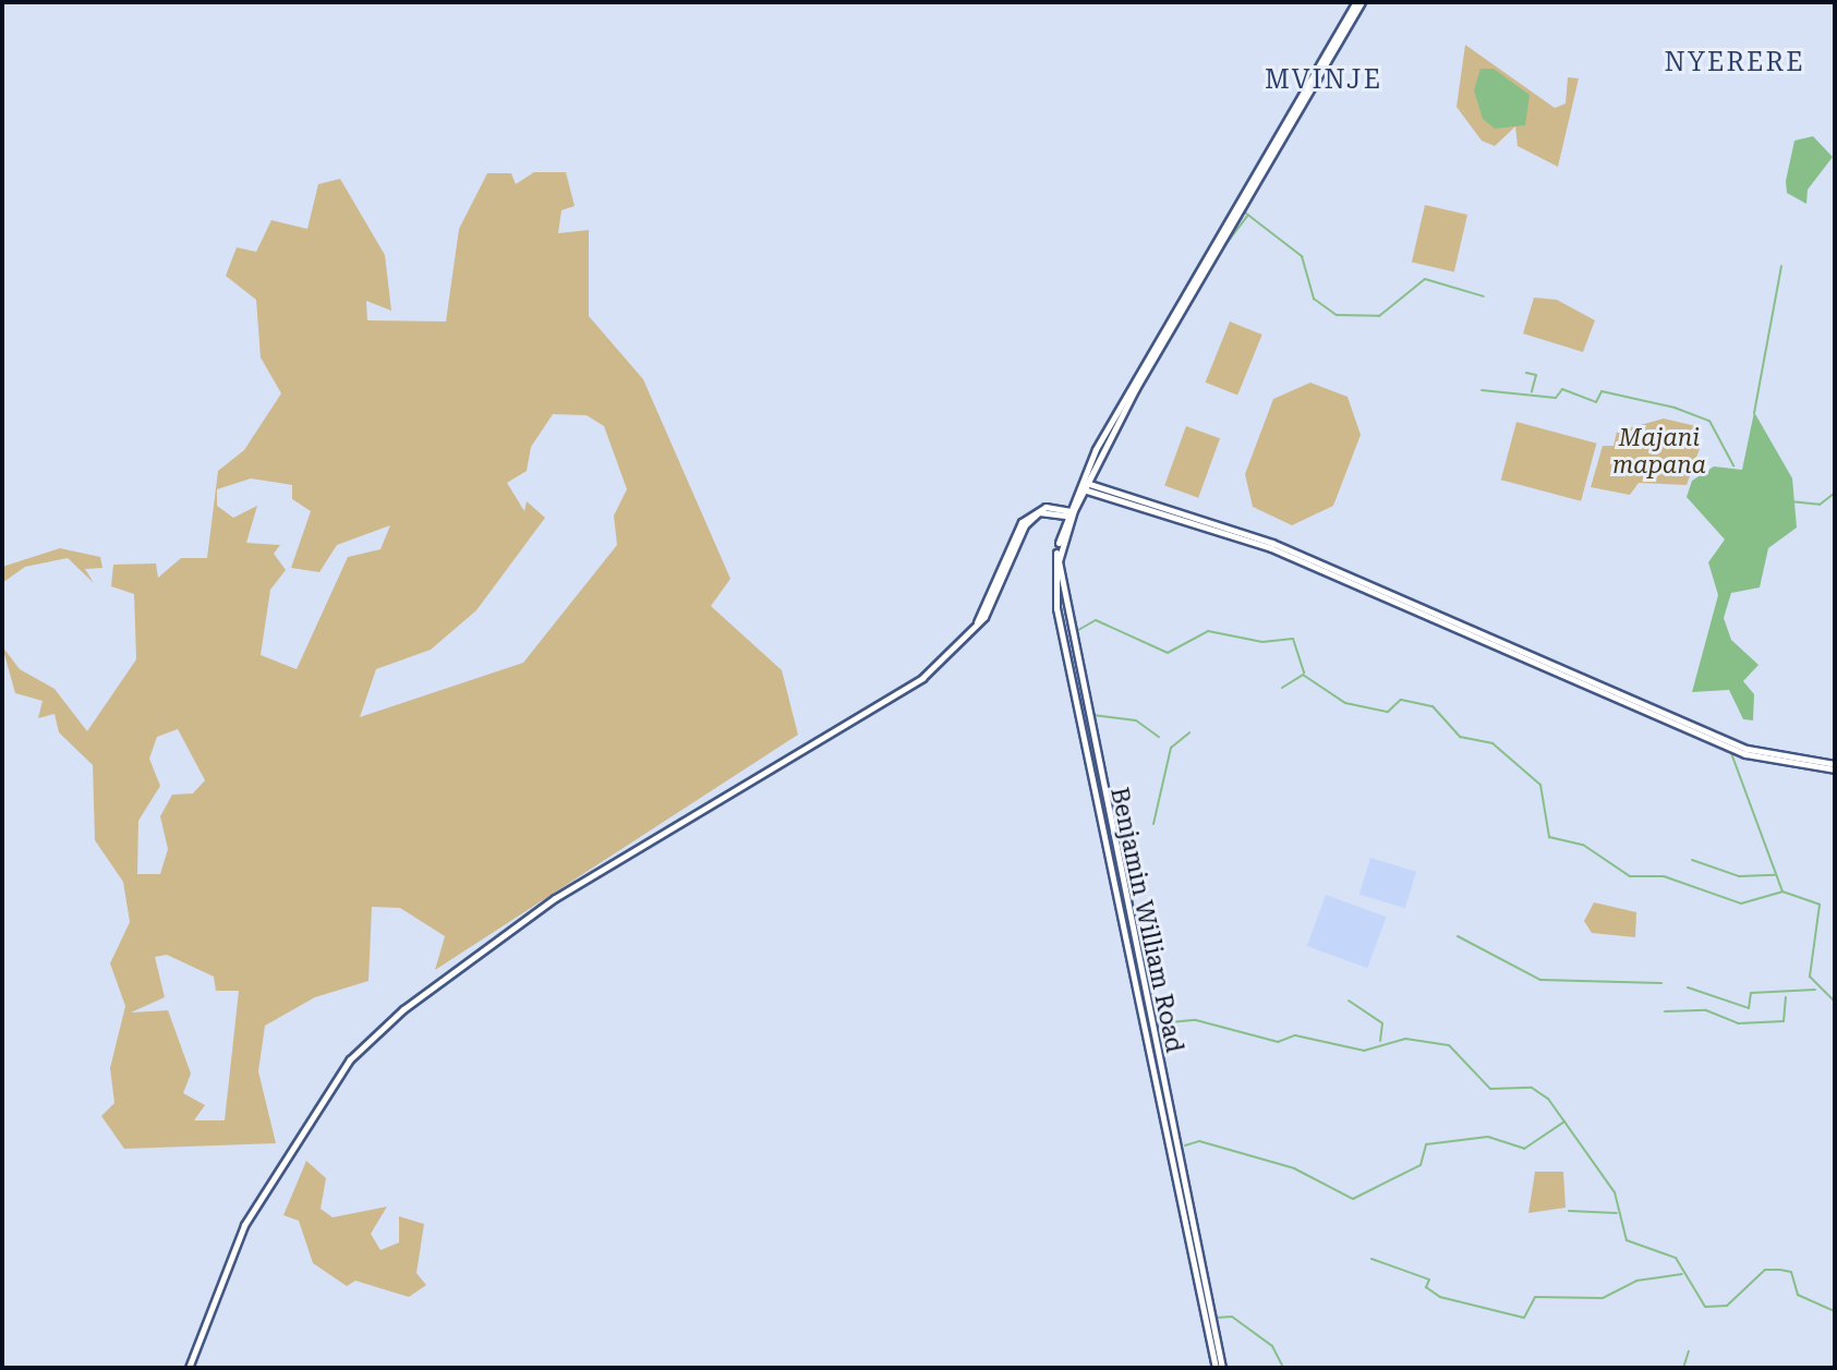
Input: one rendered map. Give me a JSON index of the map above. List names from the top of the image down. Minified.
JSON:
{"streets":{"main road":["Benjamin William Road"]},"districts":["NYERERE","MVINJE"],"parks":["Majani mapana"]}
